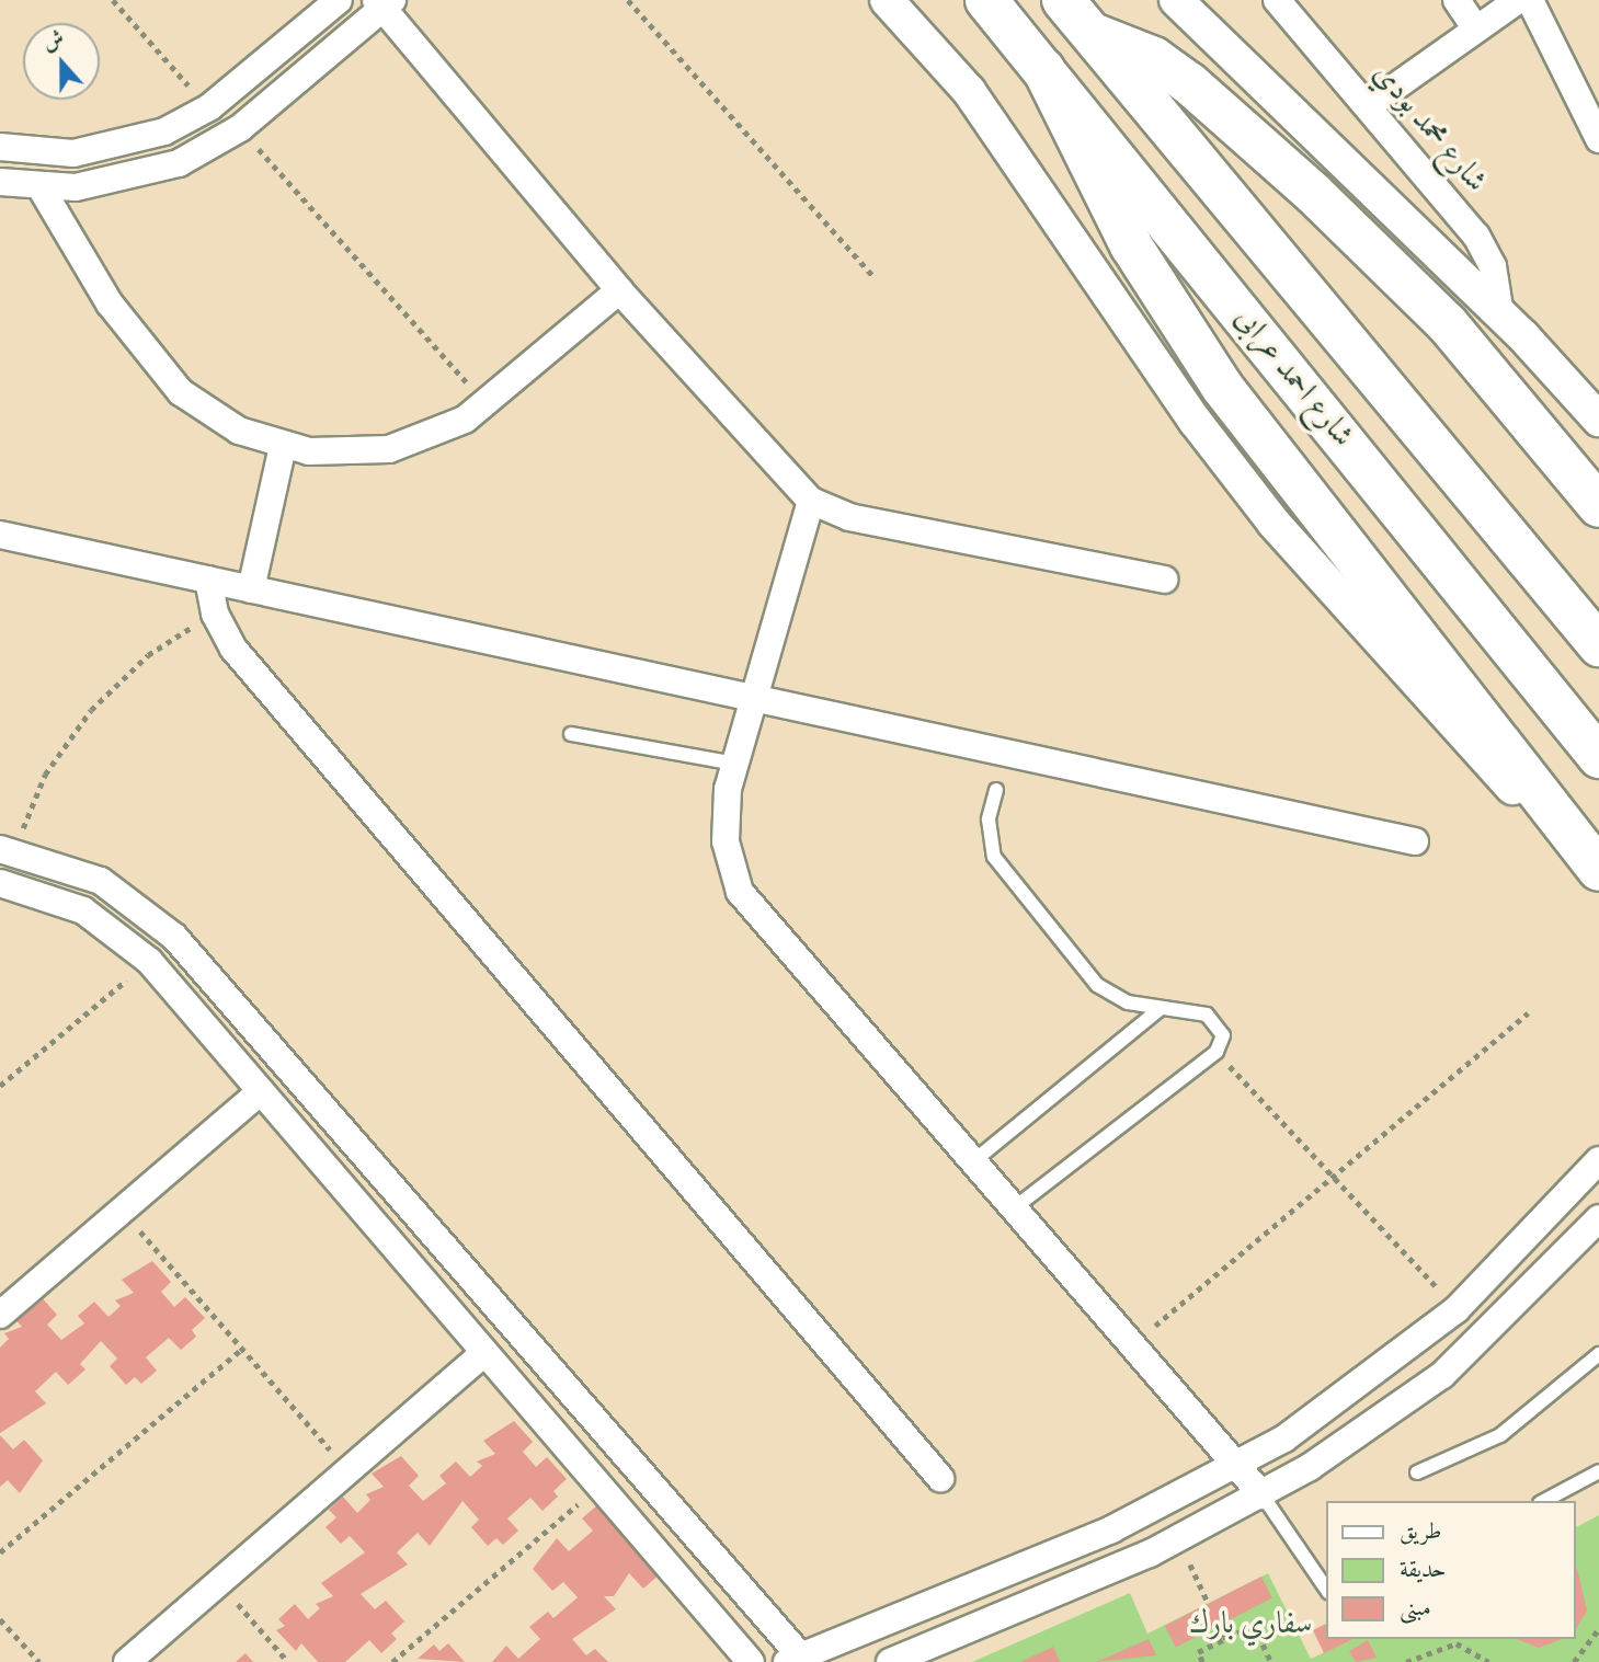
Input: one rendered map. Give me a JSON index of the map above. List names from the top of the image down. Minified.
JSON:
{"streets":{"highway":["شارع احمد عرابى"],"street":["شارع محمد بودي"]},"parks":["سفاري بارك"],"legend":["طريق","حديقة","مبنى"],"north":"top"}
